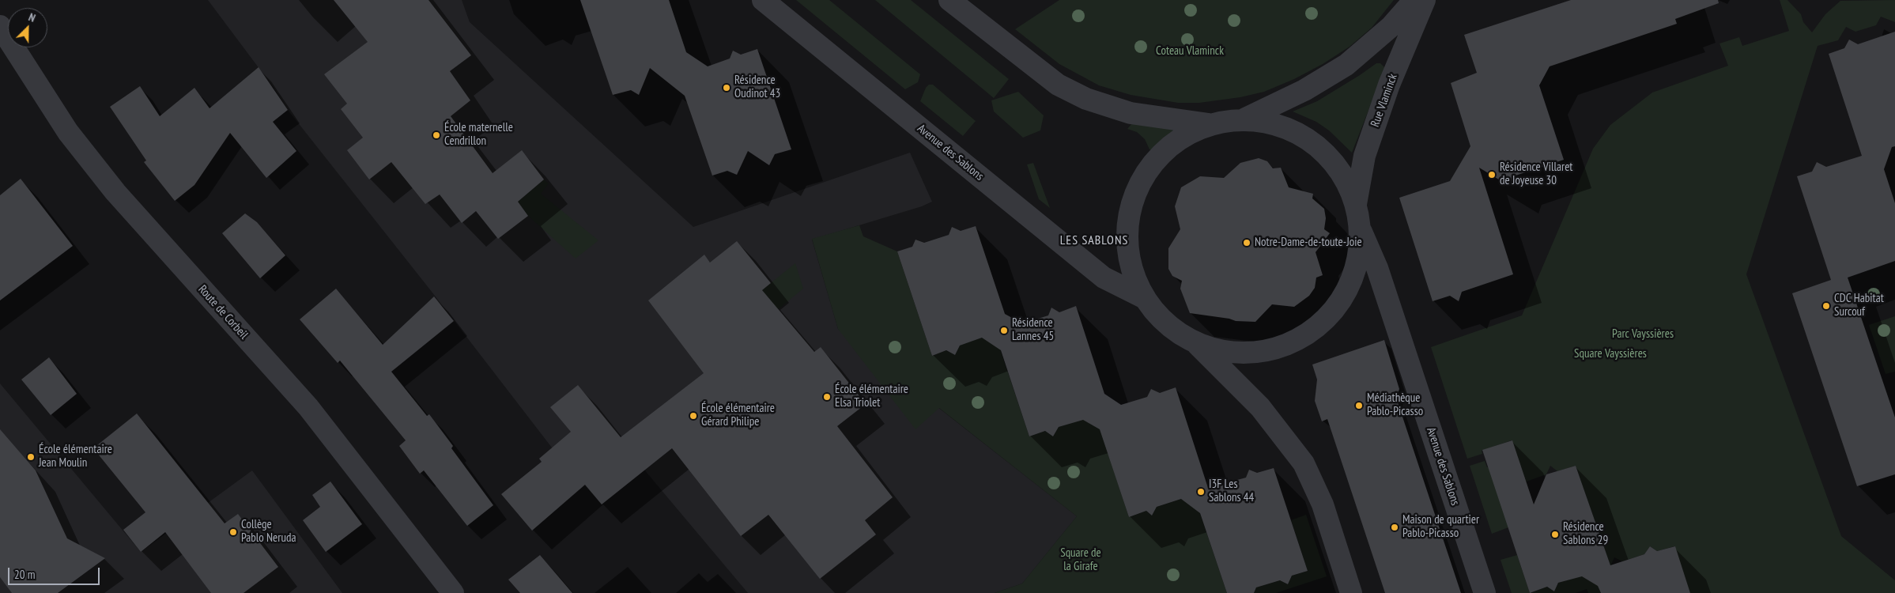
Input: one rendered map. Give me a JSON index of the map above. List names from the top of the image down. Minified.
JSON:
{"streets":{"street":["Rue Vlaminck","Avenue des Sablons","Route de Corbeil"]},"crossings":[["Rue Vlaminck","Avenue des Sablons"]],"districts":["LES SABLONS"],"parks":["Coteau Vlaminck","Parc Vayssières","Square Vayssières","Square de la Girafe"],"places":["Résidence Oudinot 43","École maternelle Cendrillon","Résidence Villaret de Joyeuse 30","Notre-Dame-de-toute-Joie","CDC Habitat Surcouf","Résidence Lannes 45","École élémentaire Elsa Triolet","Médiathèque Pablo-Picasso","École élémentaire Gérard Philipe","École élémentaire Jean Moulin","I3F Les Sablons 44","Maison de quartier Pablo-Picasso","Collège Pablo Neruda","Résidence Sablons 29"],"scale_bar":"20 m","north":"top right"}
